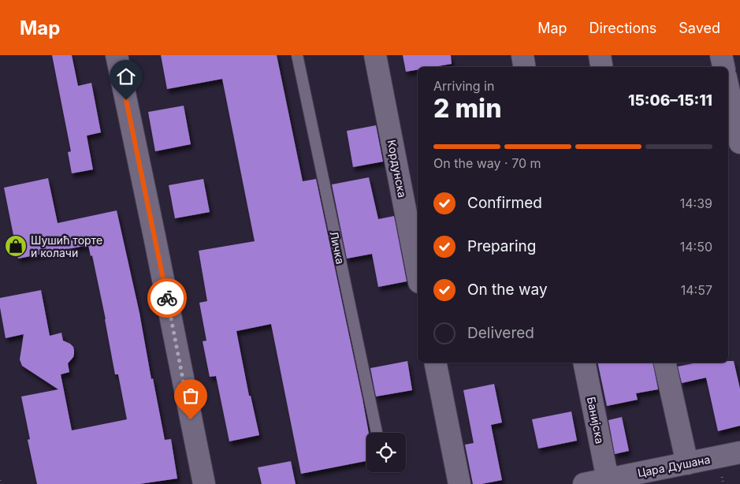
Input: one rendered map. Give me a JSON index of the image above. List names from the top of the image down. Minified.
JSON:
{"streets":{"street":["Кордунска","Банијска","Цара Душана"],"lane":["Личка"]},"crossings":[["Банијска","Цара Душана"]],"places":{"shop":["Шушић торте и колачи"]},"page":{"header":"Map","nav":["Map","Directions","Saved"],"heading":["2 min","Arriving in","15:06–15:11"],"bar":"On the way · 70 m","list":[["Confirmed","14:39"],["Preparing","14:50"],["On the way","14:57"],"Delivered"]}}
